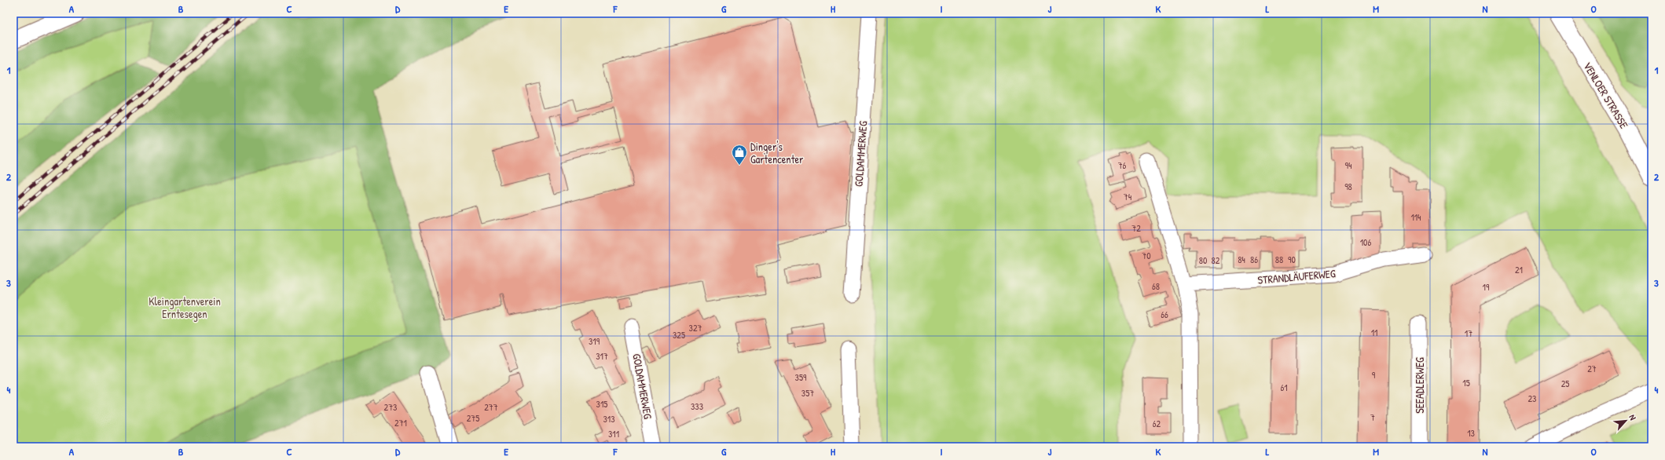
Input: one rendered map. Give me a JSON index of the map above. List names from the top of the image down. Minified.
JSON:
{"streets":{"main road":["VENLOER STRASSE"],"street":["GOLDAMMERWEG","STRANDLÄUFERWEG","SEEADLERWEG"]},"parks":["Kleingartenverein Erntesegen"],"places":{"shop":["Dinger's Gartencenter"]},"house_numbers":["76","94","98","74","114","72","106","70","84","86","88","90","80","82","21","68","19","66","327","11","17","325","319","317","27","9","359","15","25","61","357","23","315","333","273","277","7","275","313","271","62","13","311"],"north":"top right","grid":{"columns":["A","B","C","D","E","F","G","H","I","J","K","L","M","N","O"],"rows":["1","2","3","4"]}}
